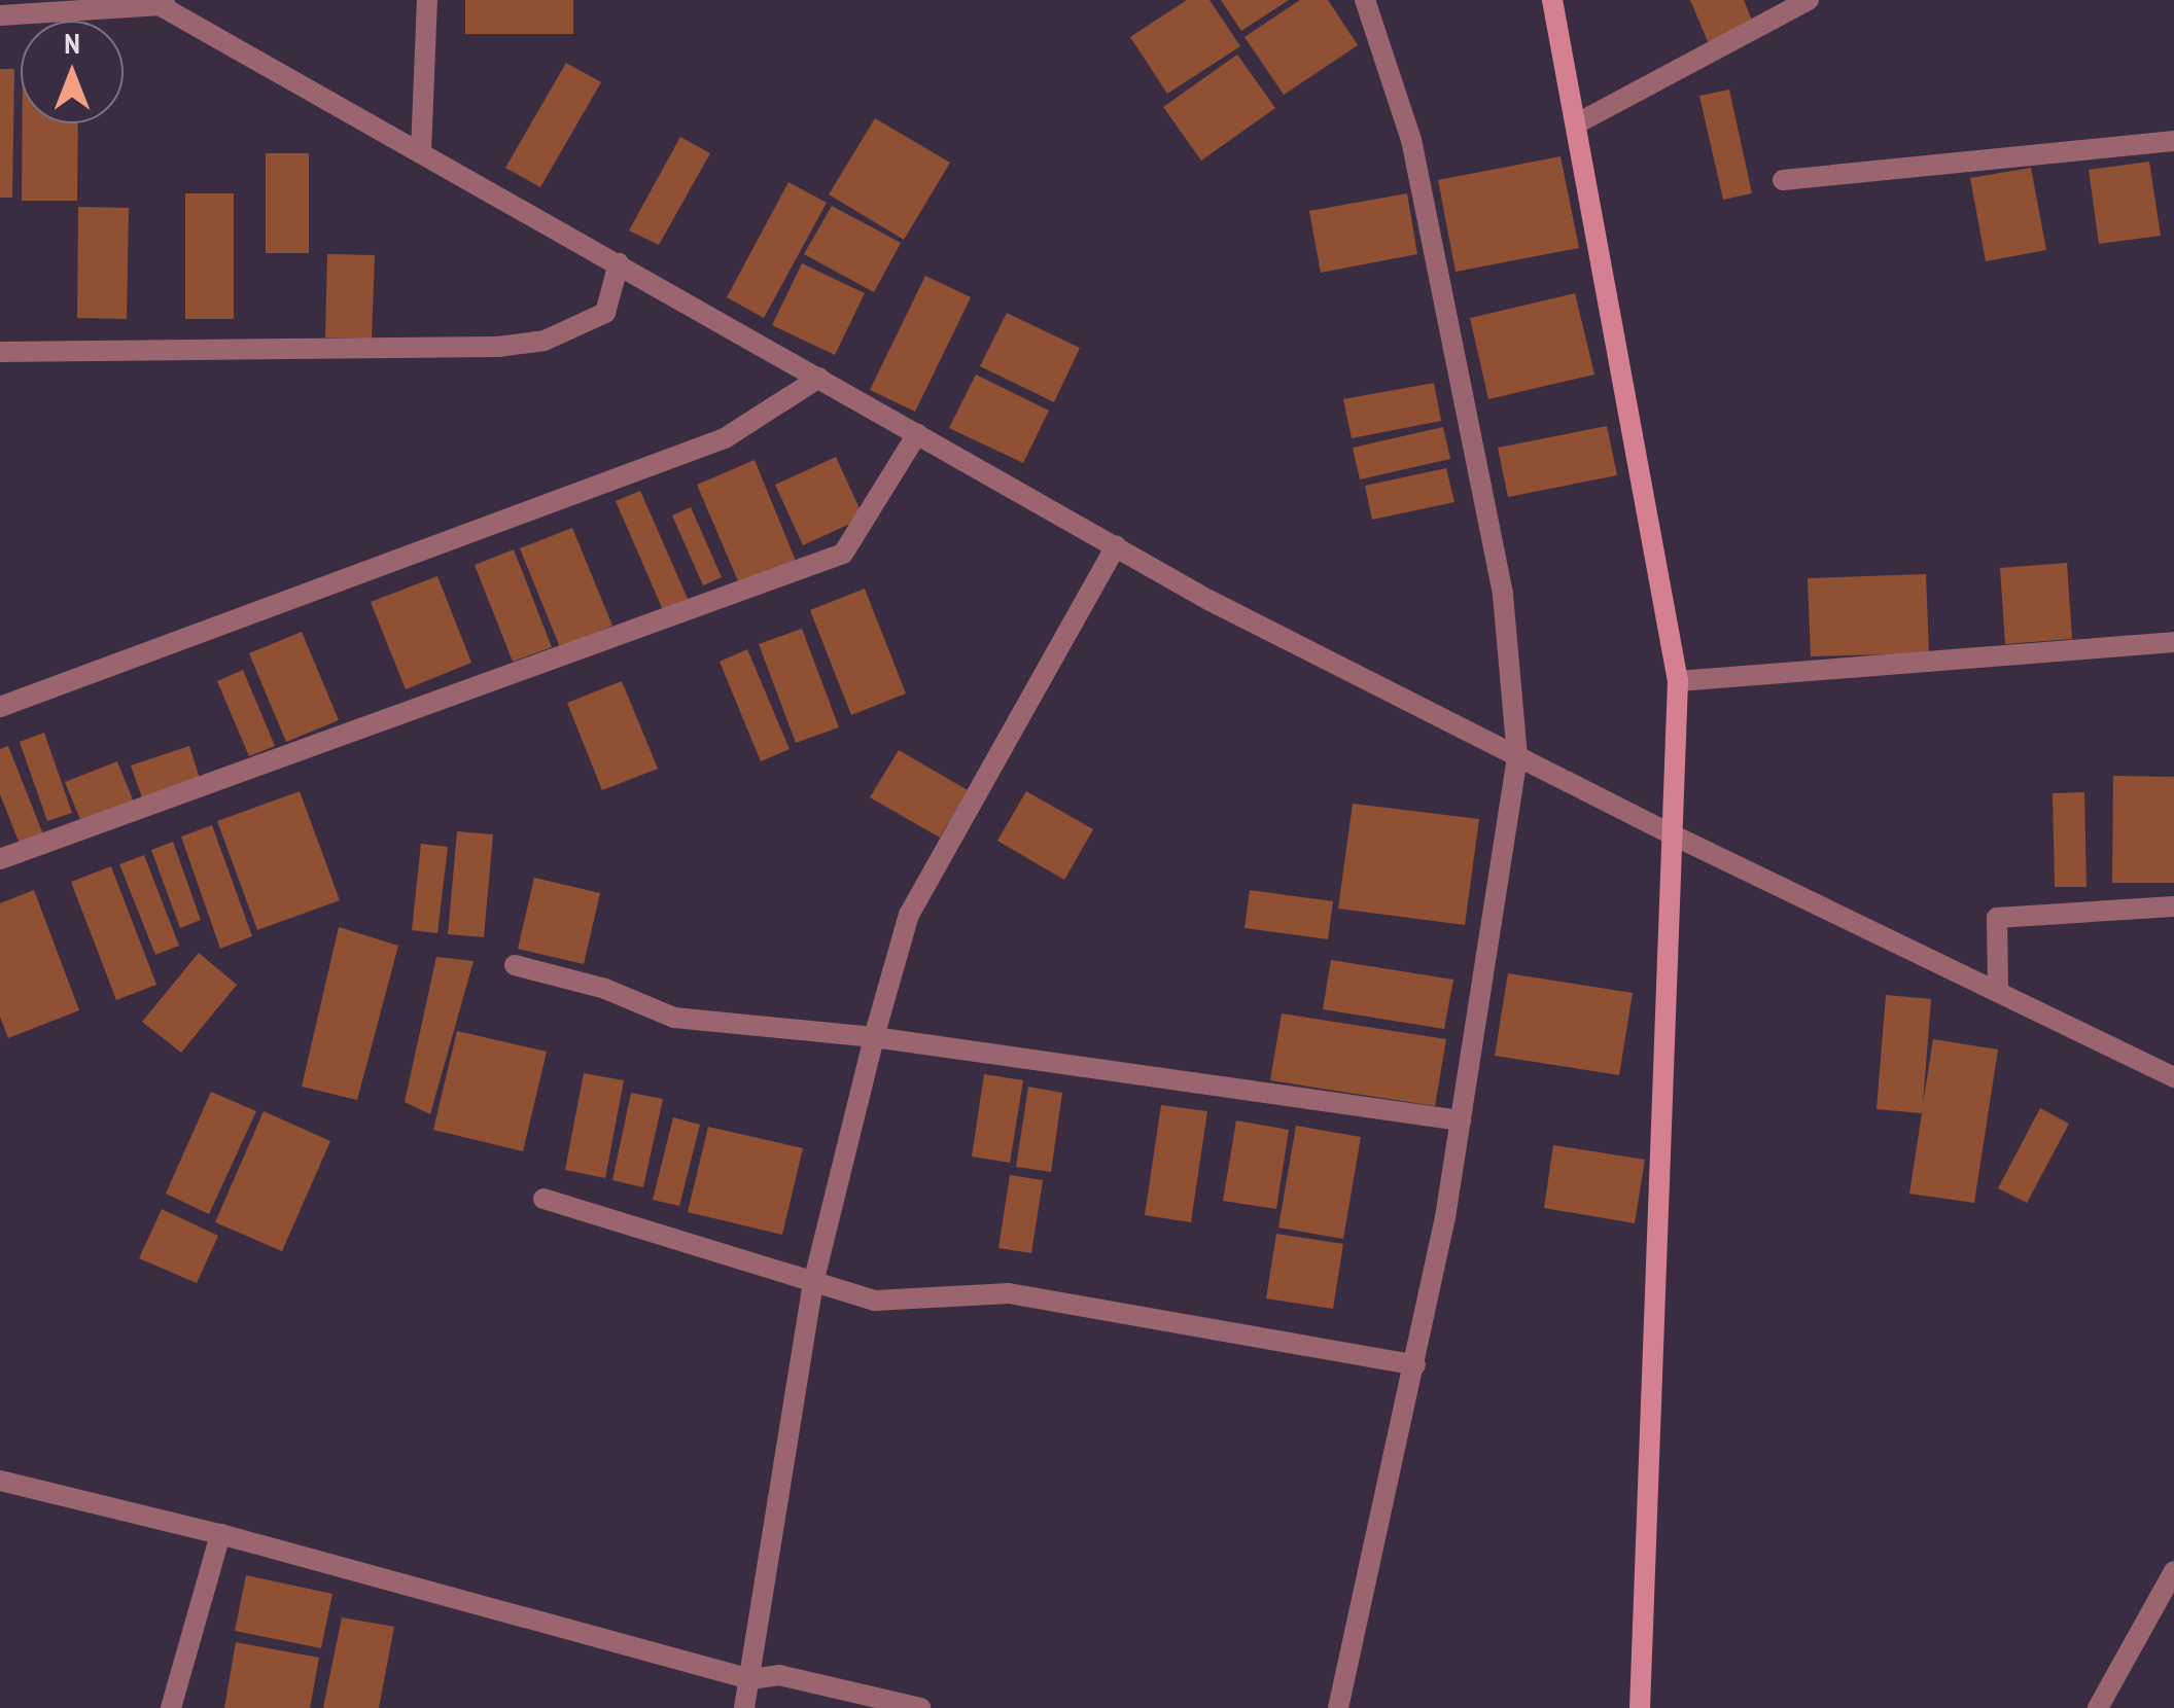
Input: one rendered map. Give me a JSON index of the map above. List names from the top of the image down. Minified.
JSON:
{"north":"top"}
